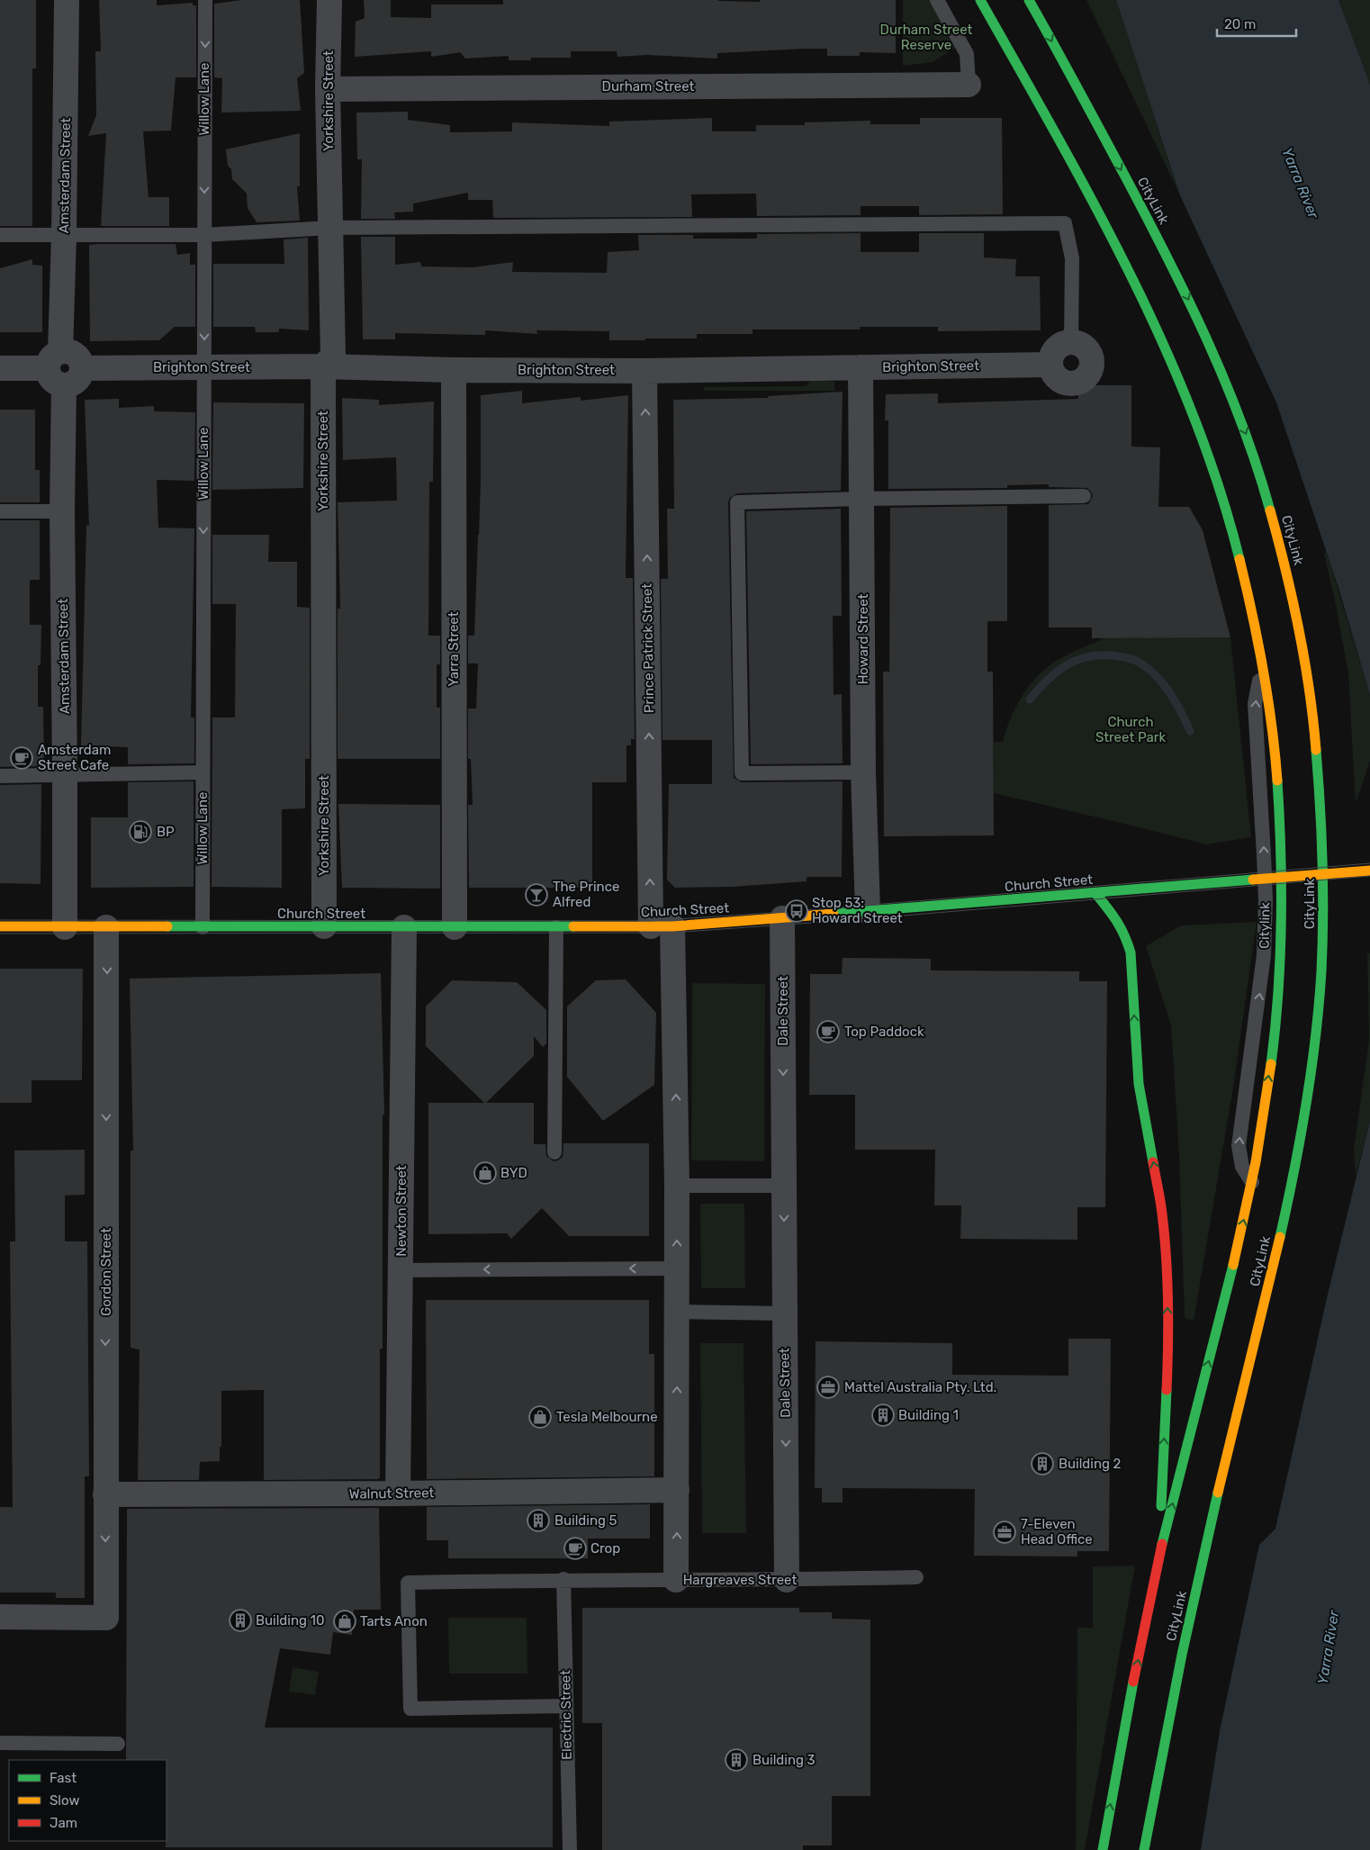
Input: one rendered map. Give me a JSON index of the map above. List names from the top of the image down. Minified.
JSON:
{"streets":{"main road":["CityLink","Church Street"],"street":["Durham Street","Yorkshire Street","Amsterdam Street","Brighton Street","Howard Street","Prince Patrick Street","Yarra Street","Dale Street","Newton Street","Gordon Street","Walnut Street"],"lane":["Willow Lane","Citylink","Hargreaves Street","Electric Street"]},"crossings":[["Durham Street","Yorkshire Street"],["Willow Lane","Brighton Street"],["Willow Lane","Church Street"],["Yorkshire Street","Brighton Street"],["Yorkshire Street","Church Street"],["Amsterdam Street","Brighton Street"],["Amsterdam Street","Church Street"],["Brighton Street","Howard Street"],["Brighton Street","Prince Patrick Street"],["Brighton Street","Yarra Street"],["Howard Street","Church Street"],["Prince Patrick Street","Church Street"],["Yarra Street","Church Street"],["Church Street","Dale Street"],["Church Street","Newton Street"],["Church Street","Gordon Street"],["Dale Street","Hargreaves Street"],["Newton Street","Walnut Street"],["Gordon Street","Walnut Street"],["Hargreaves Street","Electric Street"]],"one_way":["Willow Lane","Prince Patrick Street","Citylink","Gordon Street"],"water":["Yarra River"],"parks":["Durham Street Reserve","Church Street Park"],"places":{"cafe":["Amsterdam Street Cafe","Top Paddock","Crop"],"fuel station":["BP"],"bar":["The Prince Alfred"],"bus stop":["Stop 53: Howard Street"],"shop":["BYD","Tesla Melbourne","Tarts Anon"],"office":["Mattel Australia Pty. Ltd.","7-Eleven Head Office"],"building":["Building 1","Building 2","Building 5","Building 10","Building 3"]},"legend":["Fast","Slow","Jam"],"scale_bar":"20 m"}
